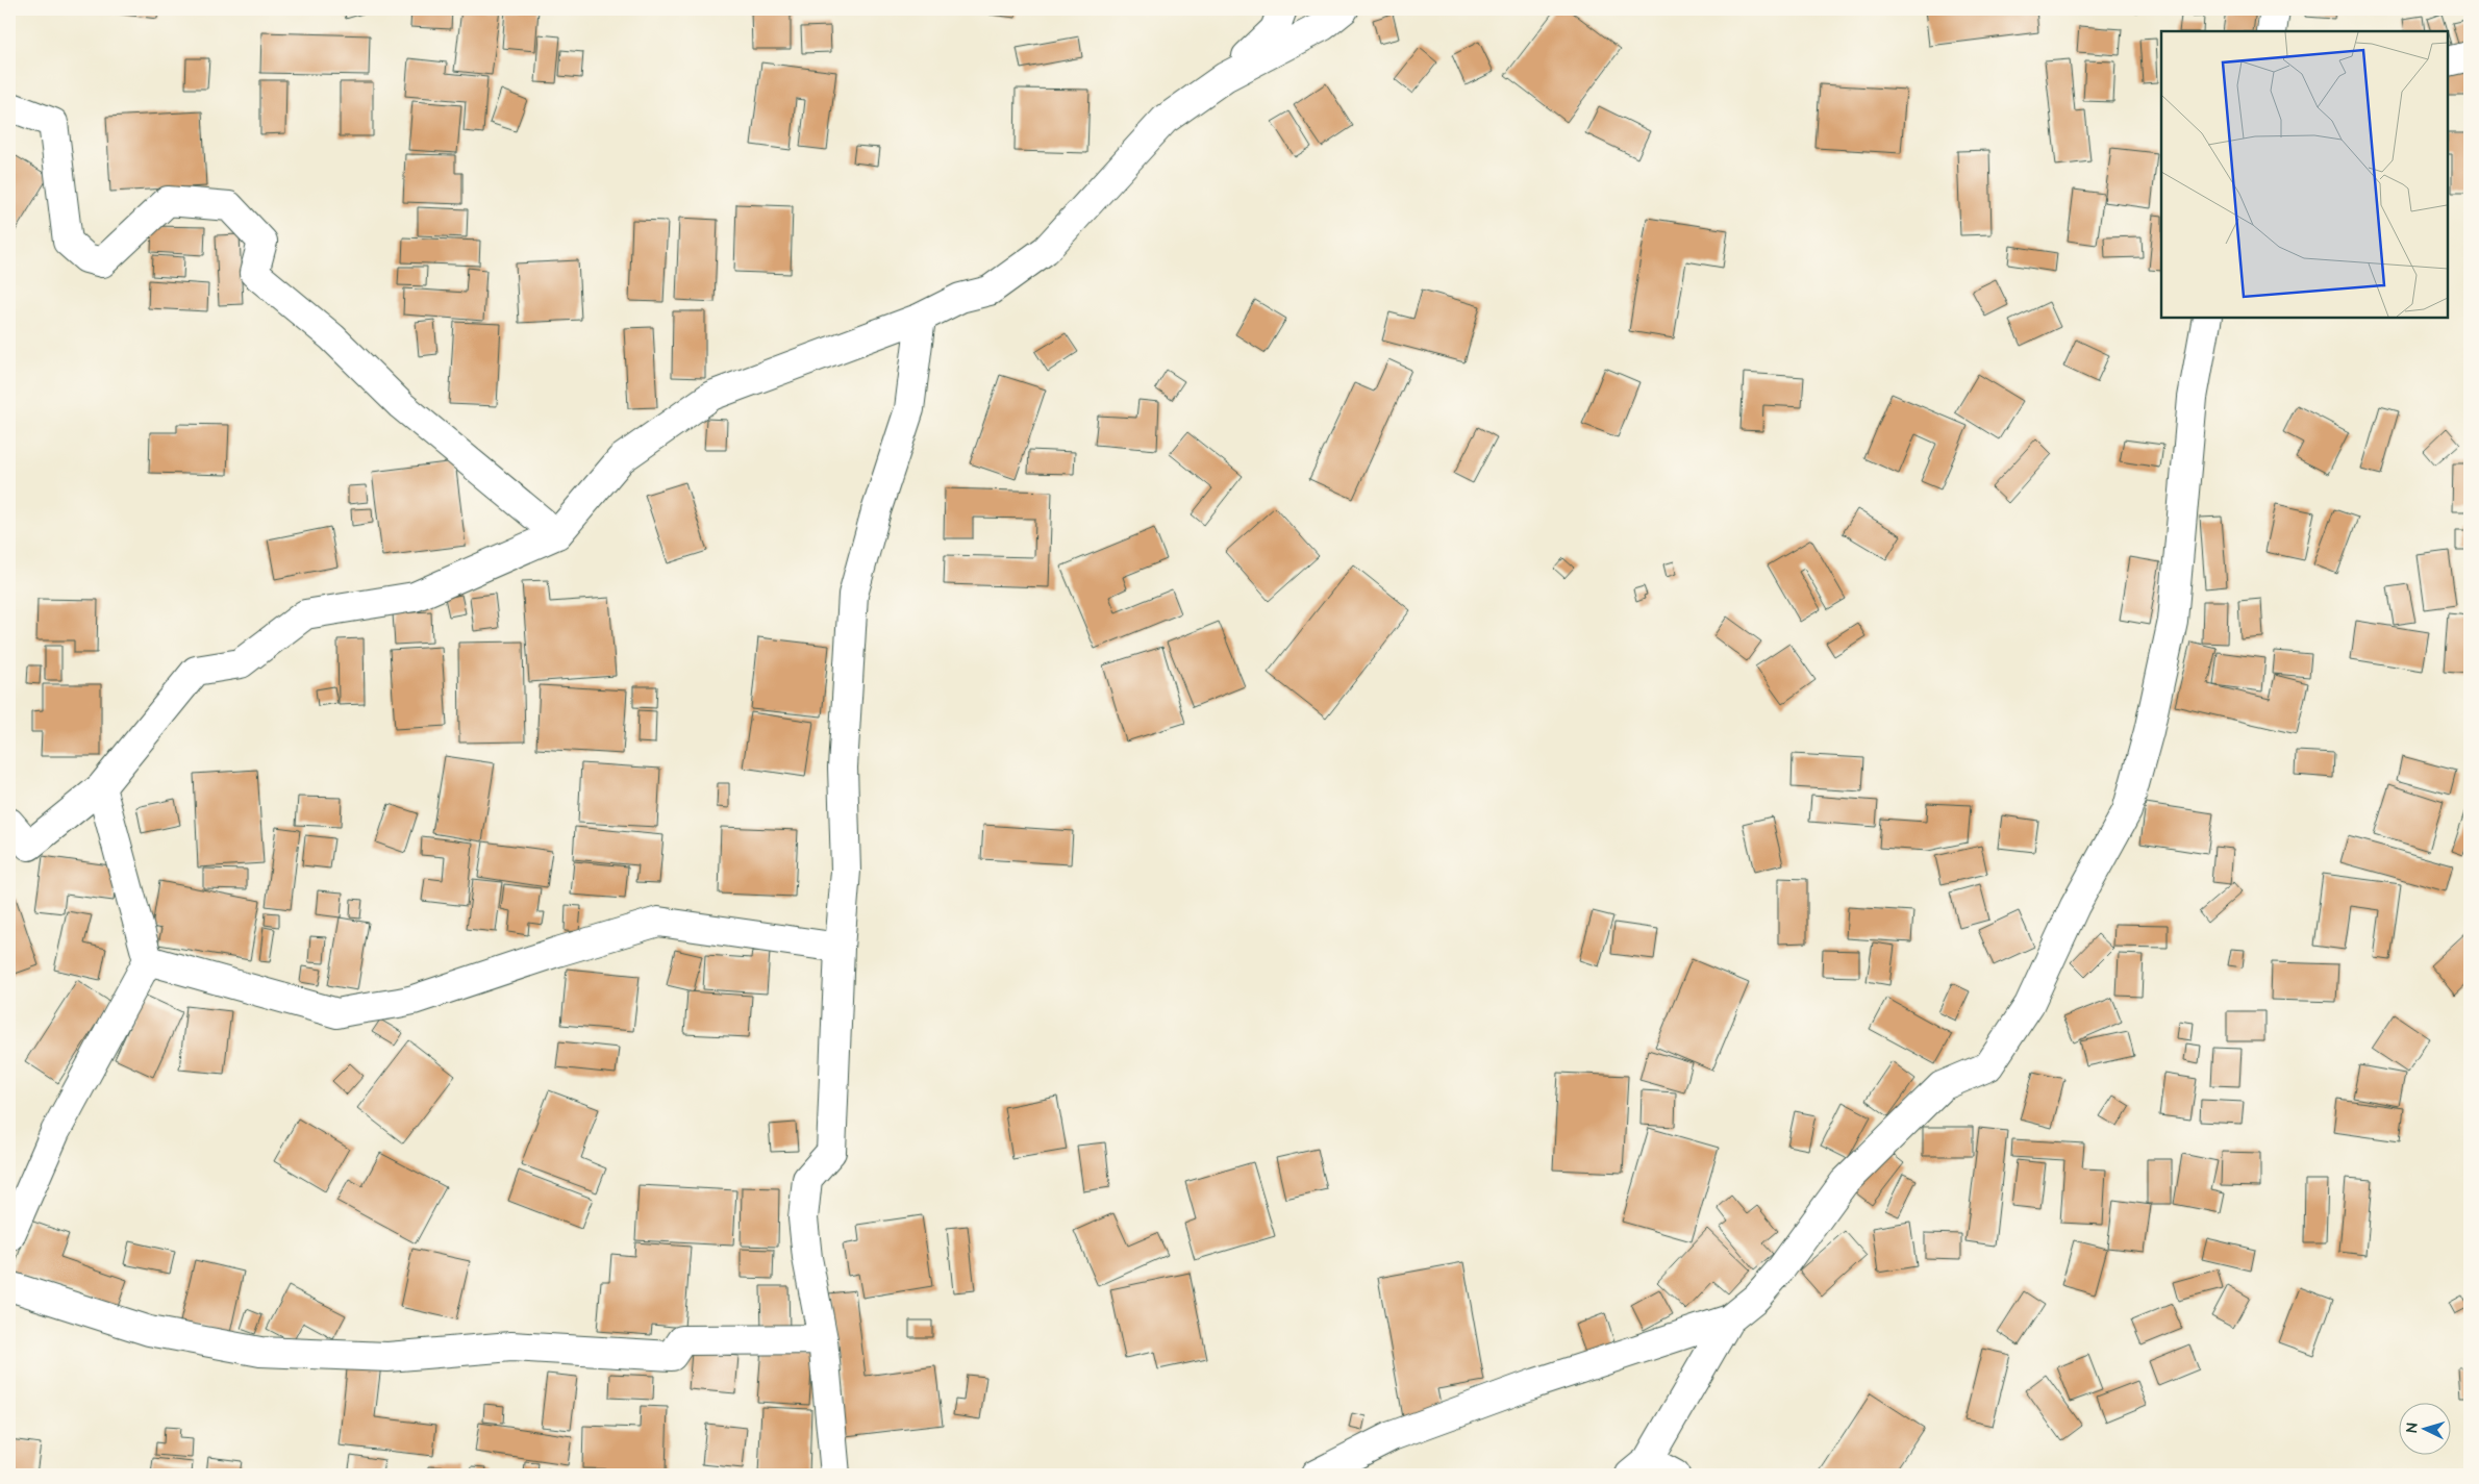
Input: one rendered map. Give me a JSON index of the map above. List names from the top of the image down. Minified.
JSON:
{"north":"left"}
